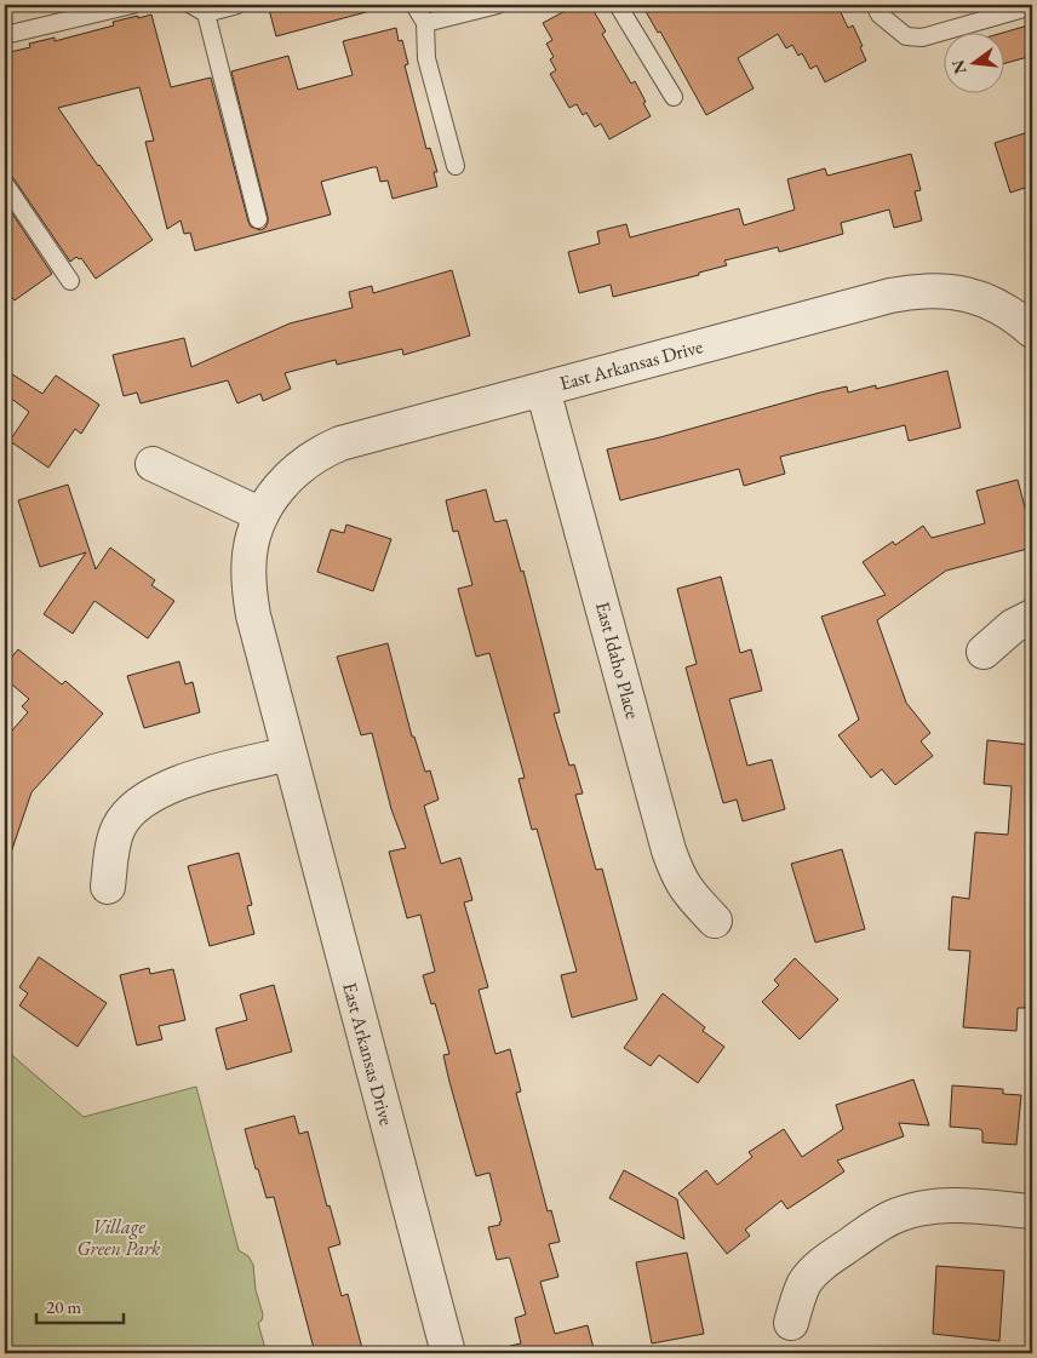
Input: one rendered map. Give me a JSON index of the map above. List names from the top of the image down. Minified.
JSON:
{"streets":{"street":["East Arkansas Drive","East Idaho Place"]},"crossings":[["East Arkansas Drive","East Idaho Place"]],"parks":["Village Green Park"],"scale_bar":"20 m","north":"left"}
